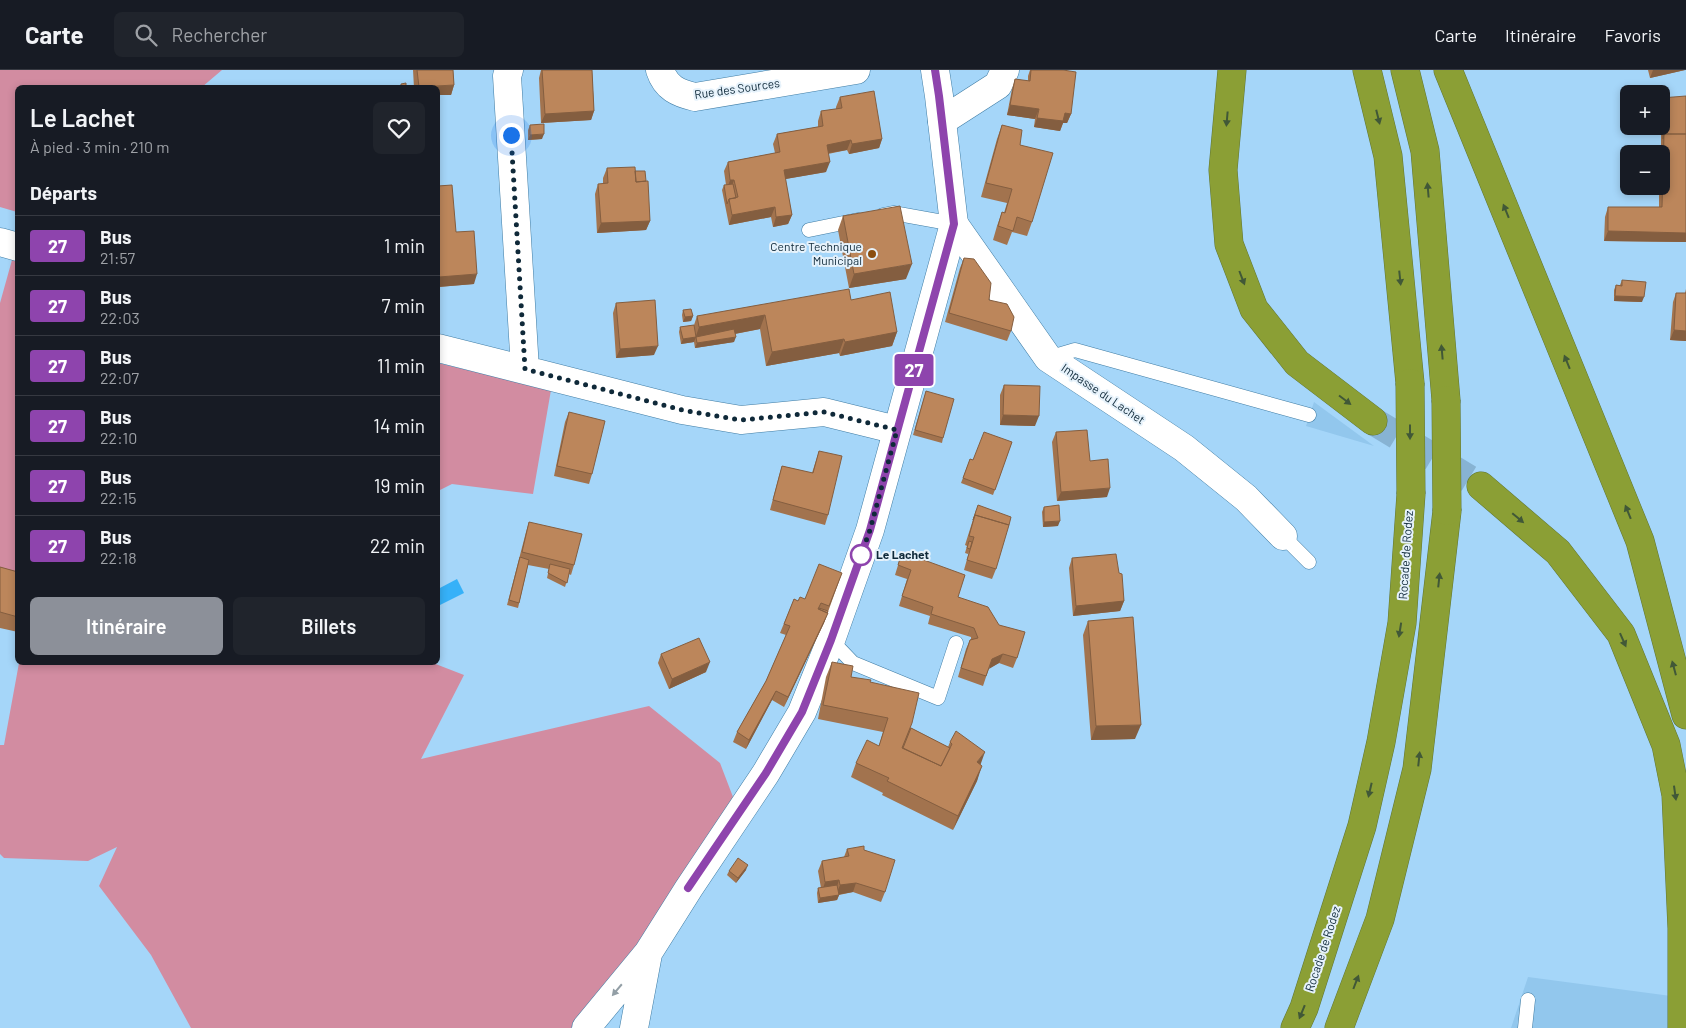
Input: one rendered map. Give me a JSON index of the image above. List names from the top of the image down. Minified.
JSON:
{"streets":{"highway":["Rocade de Rodez"],"street":["Rue des Sources","Impasse du Lachet"]},"places":["Centre Technique Municipal","Le Lachet"],"lines":["bus line 27"],"page":{"header":"Carte","search":"Rechercher","nav":["Carte","Itinéraire","Favoris"],"on_map":"27","map_buttons":["+","−"],"heading":[["Le Lachet","À pied · 3 min · 210 m"],"Départs"],"list":[{"mark":"27","name":"Bus","note":"21:57","value":"1 min"},{"mark":"27","name":"Bus","note":"22:03","value":"7 min"},{"mark":"27","name":"Bus","note":"22:07","value":"11 min"},{"mark":"27","name":"Bus","note":"22:10","value":"14 min"},{"mark":"27","name":"Bus","note":"22:15","value":"19 min"},{"mark":"27","name":"Bus","note":"22:18","value":"22 min"}],"buttons":["Itinéraire","Billets"]}}
